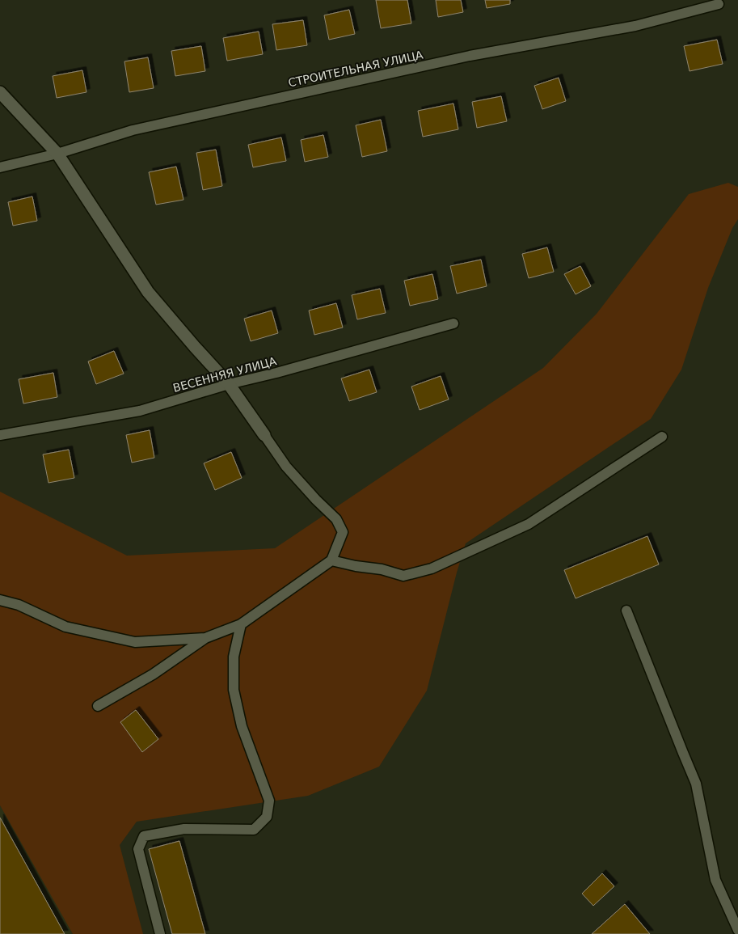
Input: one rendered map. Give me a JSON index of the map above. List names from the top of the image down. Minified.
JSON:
{"streets":{"lane":["СТРОИТЕЛЬНАЯ УЛИЦА","ВЕСЕННЯЯ УЛИЦА"]}}
